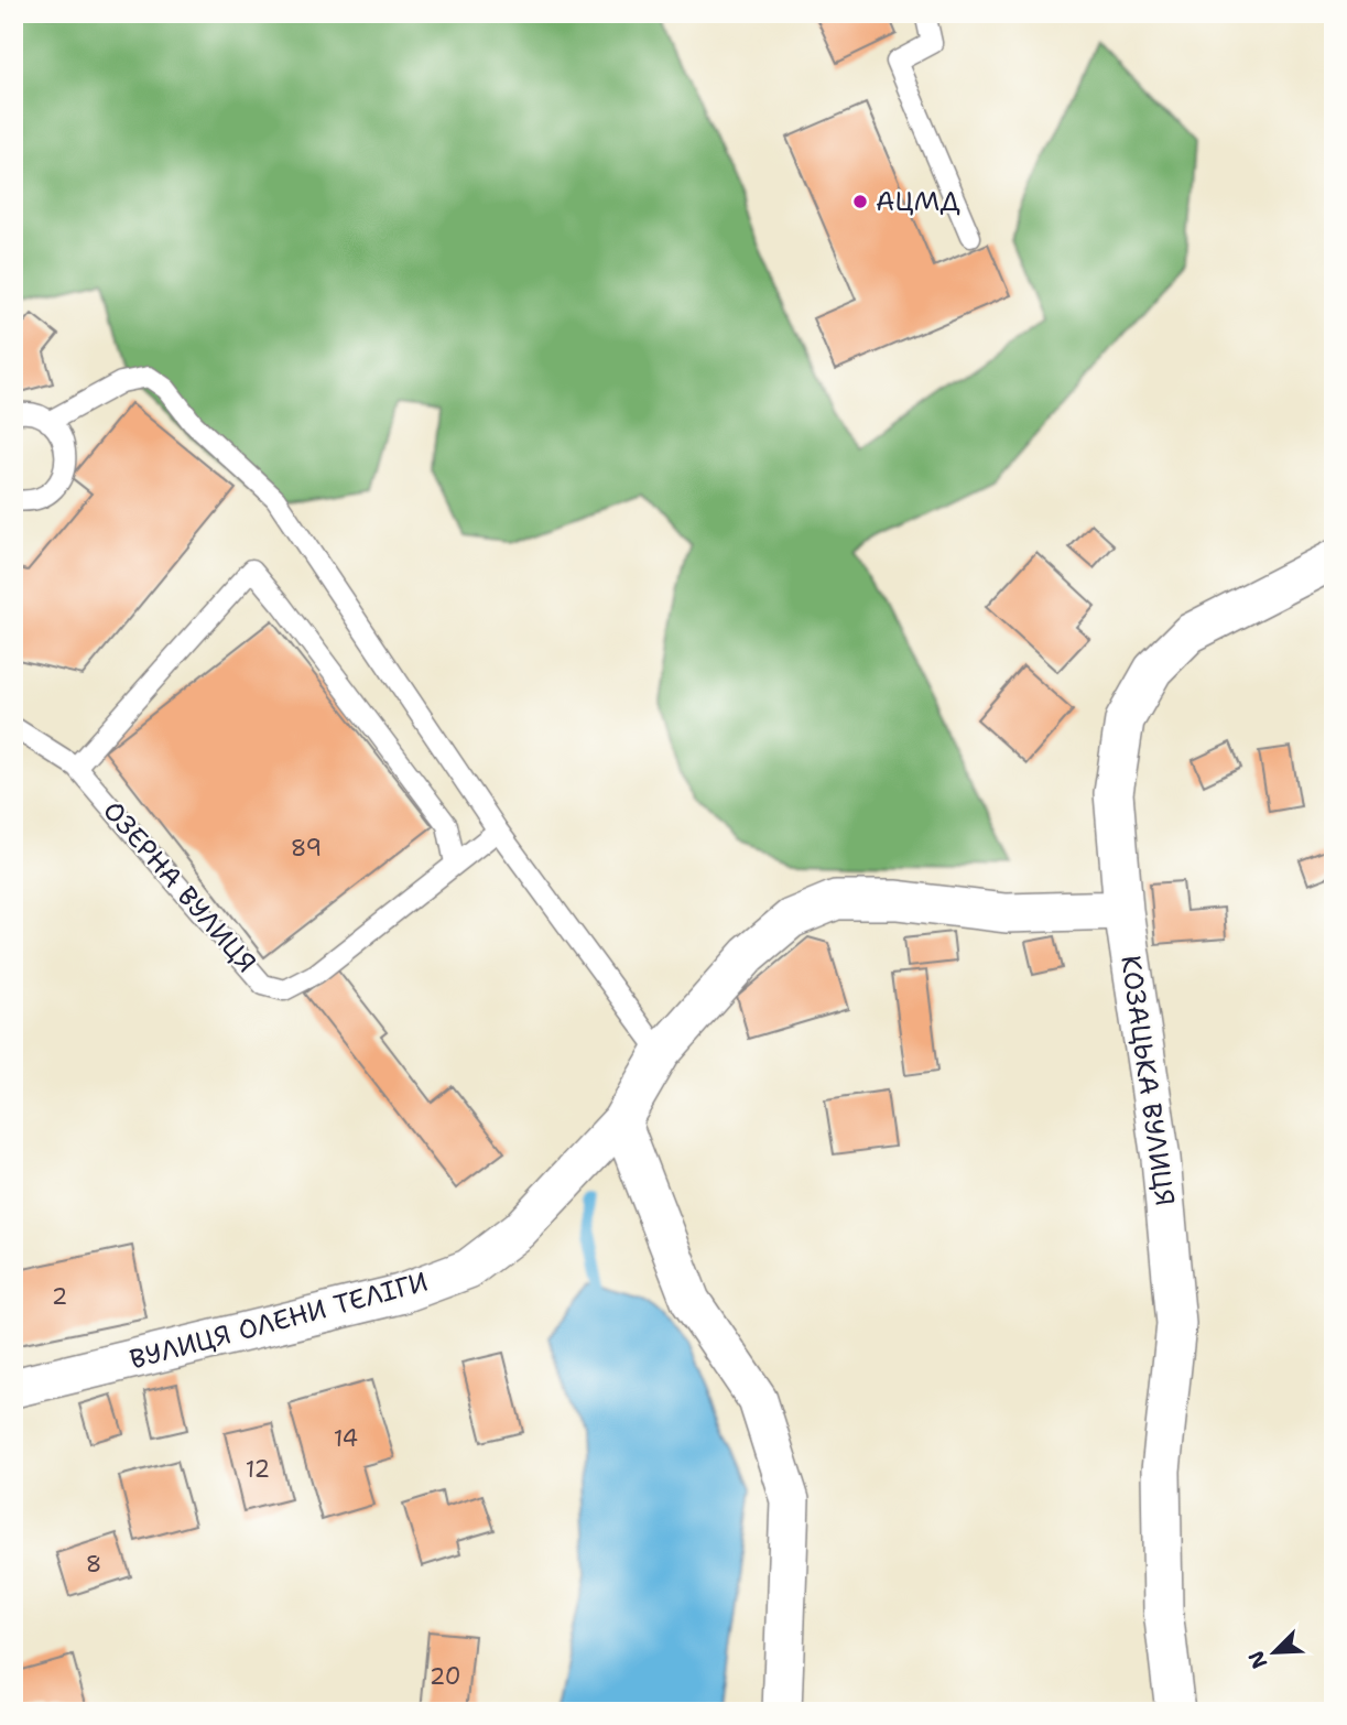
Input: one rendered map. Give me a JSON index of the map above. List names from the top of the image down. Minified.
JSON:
{"streets":{"street":["КОЗАЦЬКА ВУЛИЦЯ","ВУЛИЦЯ ОЛЕНИ ТЕЛІГИ"],"lane":["ОЗЕРНА ВУЛИЦЯ"]},"crossings":[["КОЗАЦЬКА ВУЛИЦЯ","ВУЛИЦЯ ОЛЕНИ ТЕЛІГИ"]],"places":["АЦМД"],"house_numbers":["89","2","14","12","8","20"],"north":"bottom left"}
